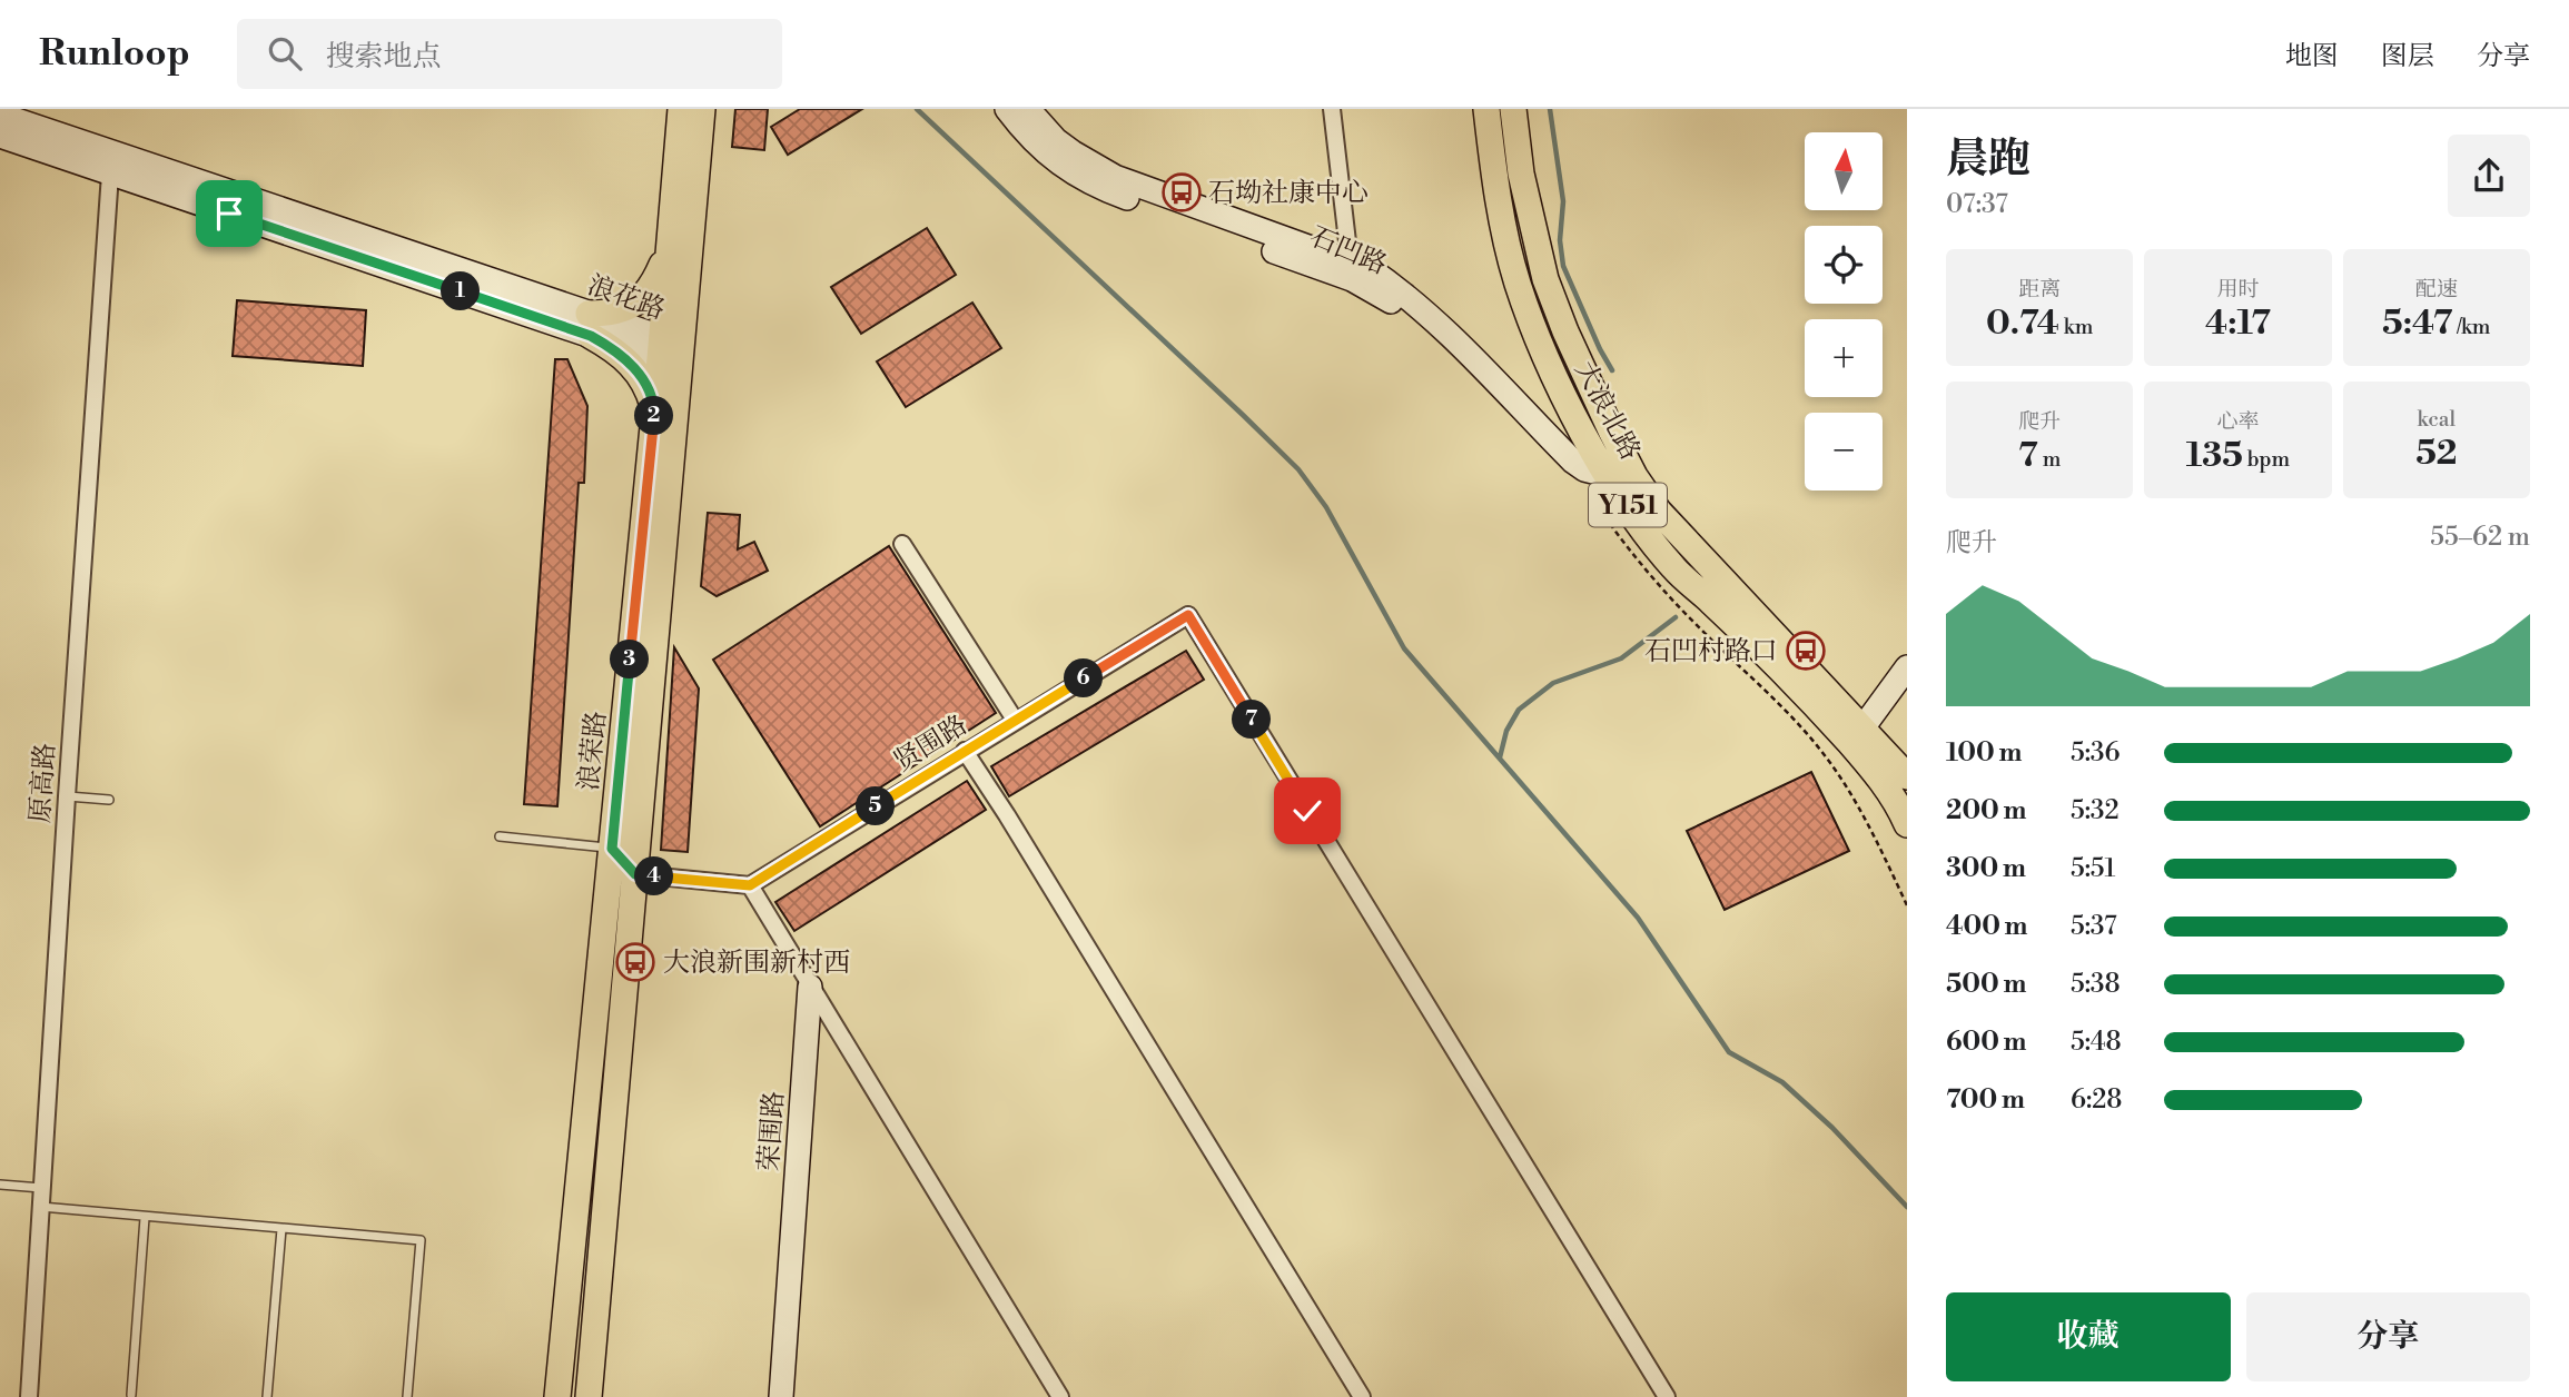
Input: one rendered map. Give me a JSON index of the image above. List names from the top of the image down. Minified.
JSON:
{"streets":{"main road":["石凹路","浪花路","大浪北路","Y151","浪荣路","荣围路"],"street":["贤围路","原高路"]},"crossings":[["石凹路","大浪北路"],["浪花路","浪荣路"],["浪花路","原高路"]],"places":{"bus stop":["石坳社康中心","石凹村路口","大浪新围新村西"]},"north":"top","page":{"header":"Runloop","search":"搜索地点","nav":["地图","图层","分享"],"heading":["晨跑","07:37"],"map_buttons":["+","−"],"stats":[["距离","0.74 km"],["用时","4:17"],["配速","5:47 /km"],["爬升","7 m"],["心率","135 bpm"],["kcal","52"]],"pins":["1","2","3","6","7","5","4"],"chart":["爬升","55–62 m"],"list":[{"name":"100 m","note":"5:36"},{"name":"200 m","note":"5:32"},{"name":"300 m","note":"5:51"},{"name":"400 m","note":"5:37"},{"name":"500 m","note":"5:38"},{"name":"600 m","note":"5:48"},{"name":"700 m","note":"6:28"}],"buttons":["收藏","分享"]}}
